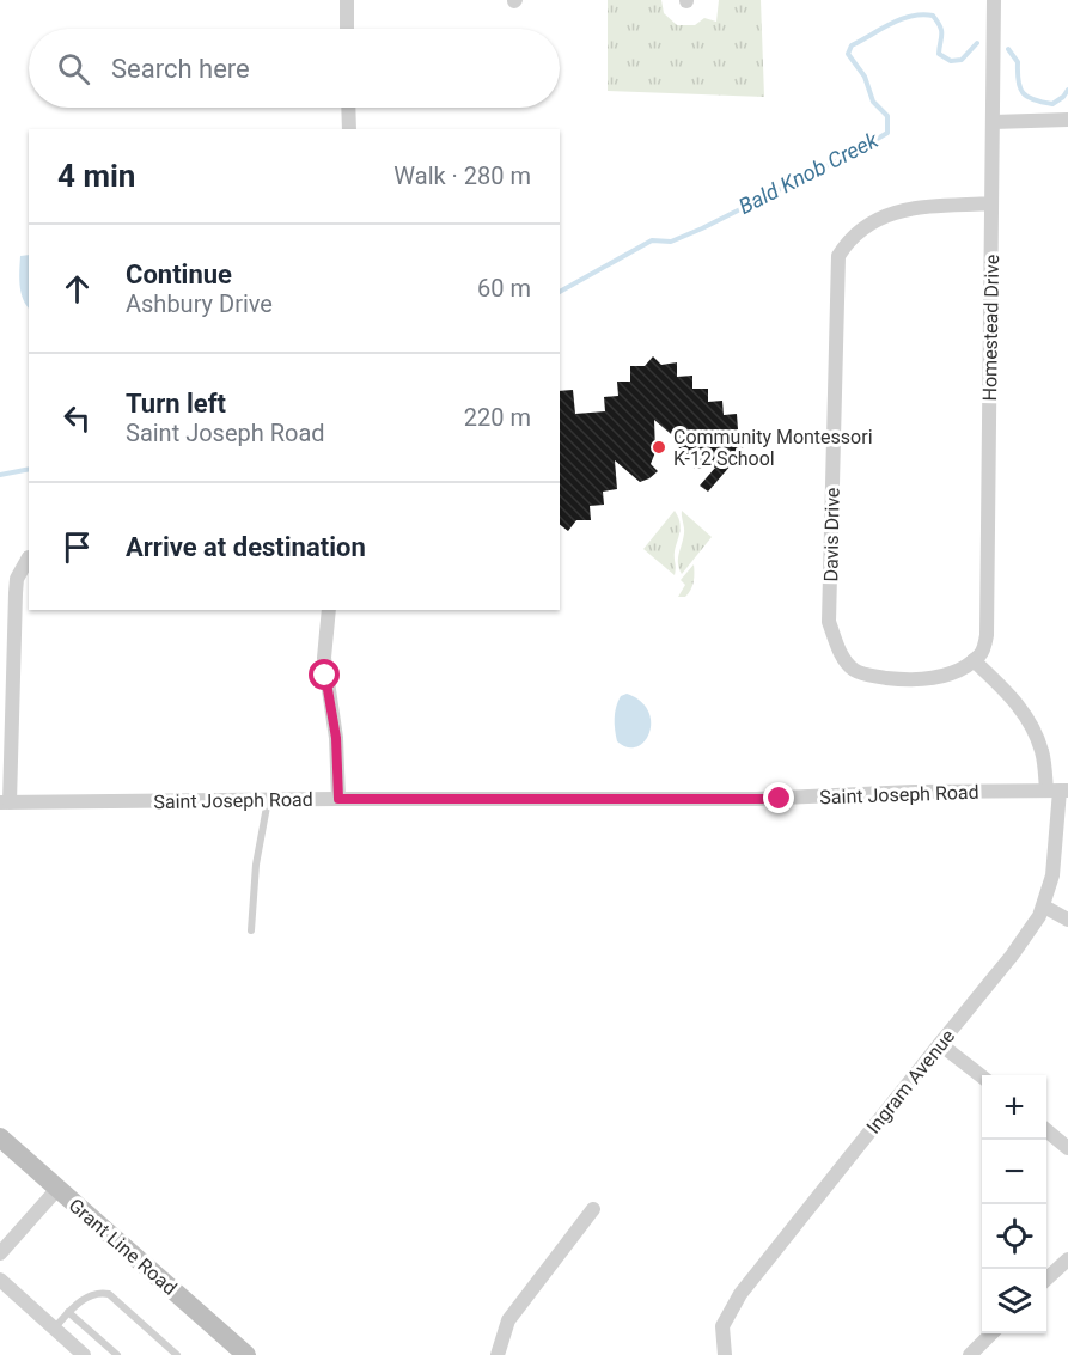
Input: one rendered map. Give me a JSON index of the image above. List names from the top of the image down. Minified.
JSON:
{"streets":{"main road":["Grant Line Road"],"street":["Homestead Drive","Davis Drive","Saint Joseph Road","Ingram Avenue"]},"crossings":[["Homestead Drive","Davis Drive"],["Saint Joseph Road","Ingram Avenue"]],"water":["Bald Knob Creek"],"places":["Community Montessori K-12 School"],"page":{"search":"Search here","heading":["4 min","Walk · 280 m"],"list":[["Continue","Ashbury Drive","60 m"],["Turn left","Saint Joseph Road","220 m"],"Arrive at destination"],"map_buttons":["+","−"]}}
